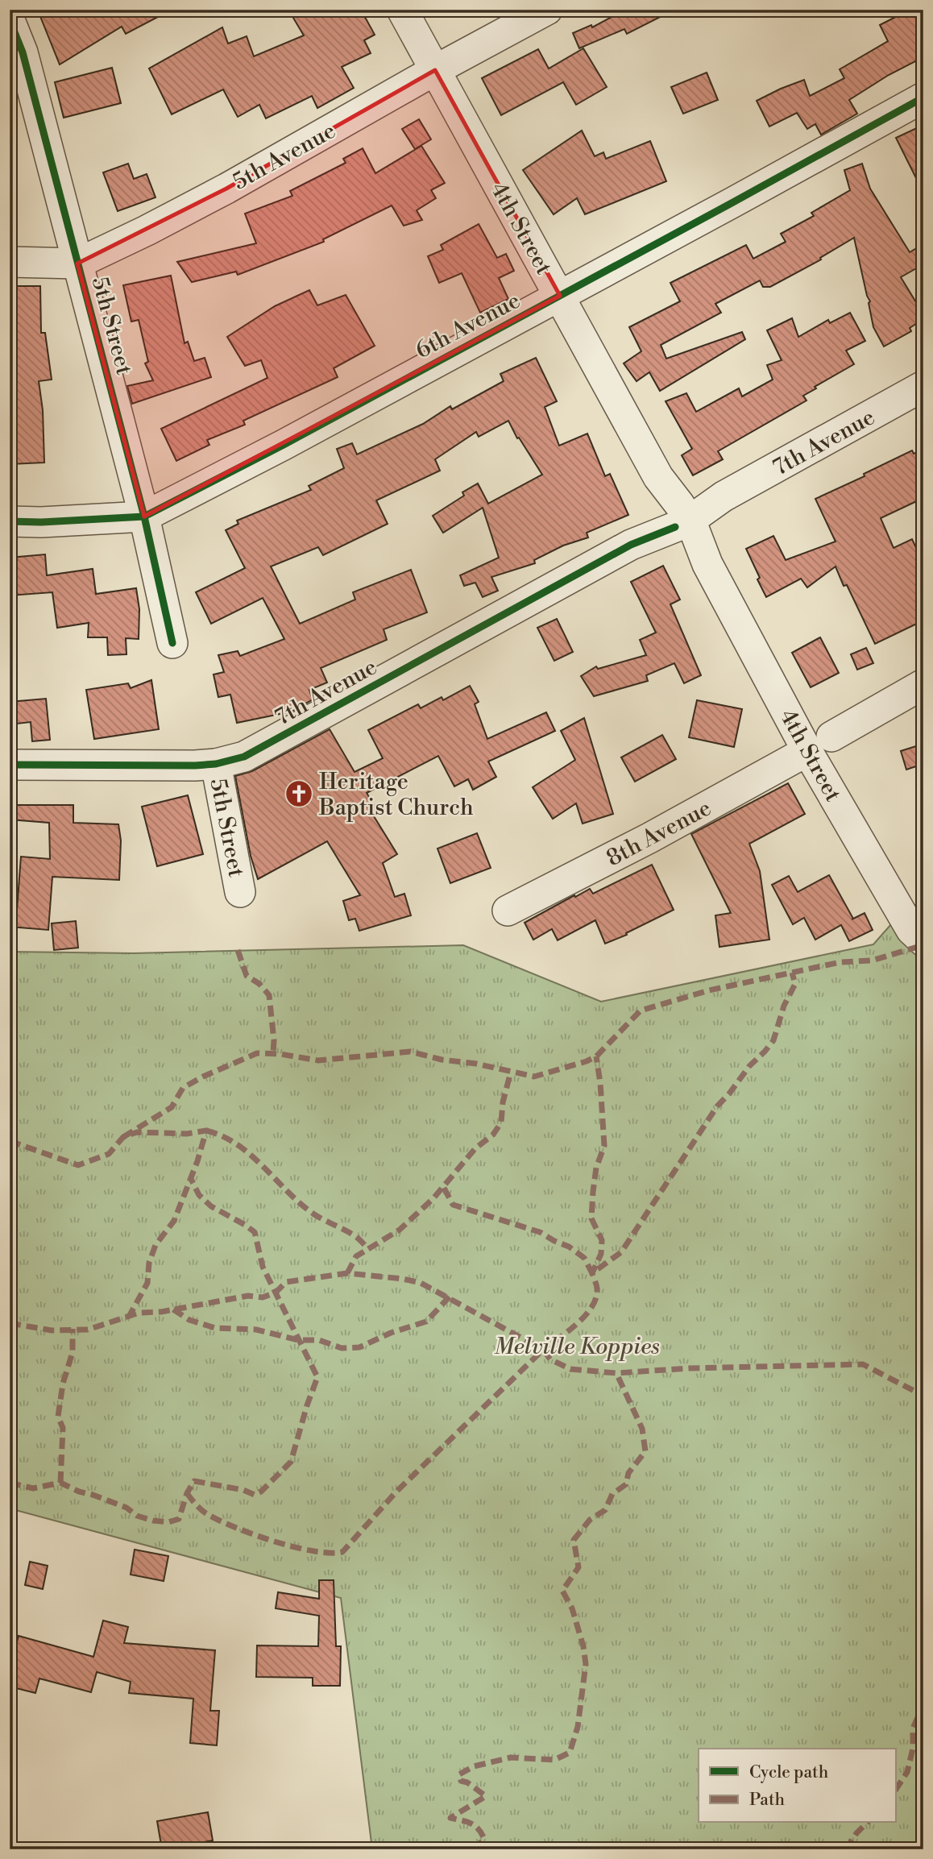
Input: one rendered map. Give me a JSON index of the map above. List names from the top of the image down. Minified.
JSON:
{"streets":{"street":["5th Avenue","4th Street","6th Avenue","5th Street","7th Avenue","8th Avenue"]},"crossings":[["5th Avenue","4th Street"],["5th Avenue","5th Street"],["4th Street","6th Avenue"],["4th Street","7th Avenue"],["4th Street","8th Avenue"],["6th Avenue","5th Street"],["5th Street","7th Avenue"]],"parks":["Melville Koppies"],"places":{"church":["Heritage Baptist Church"]},"legend":["Cycle path","Path"]}
